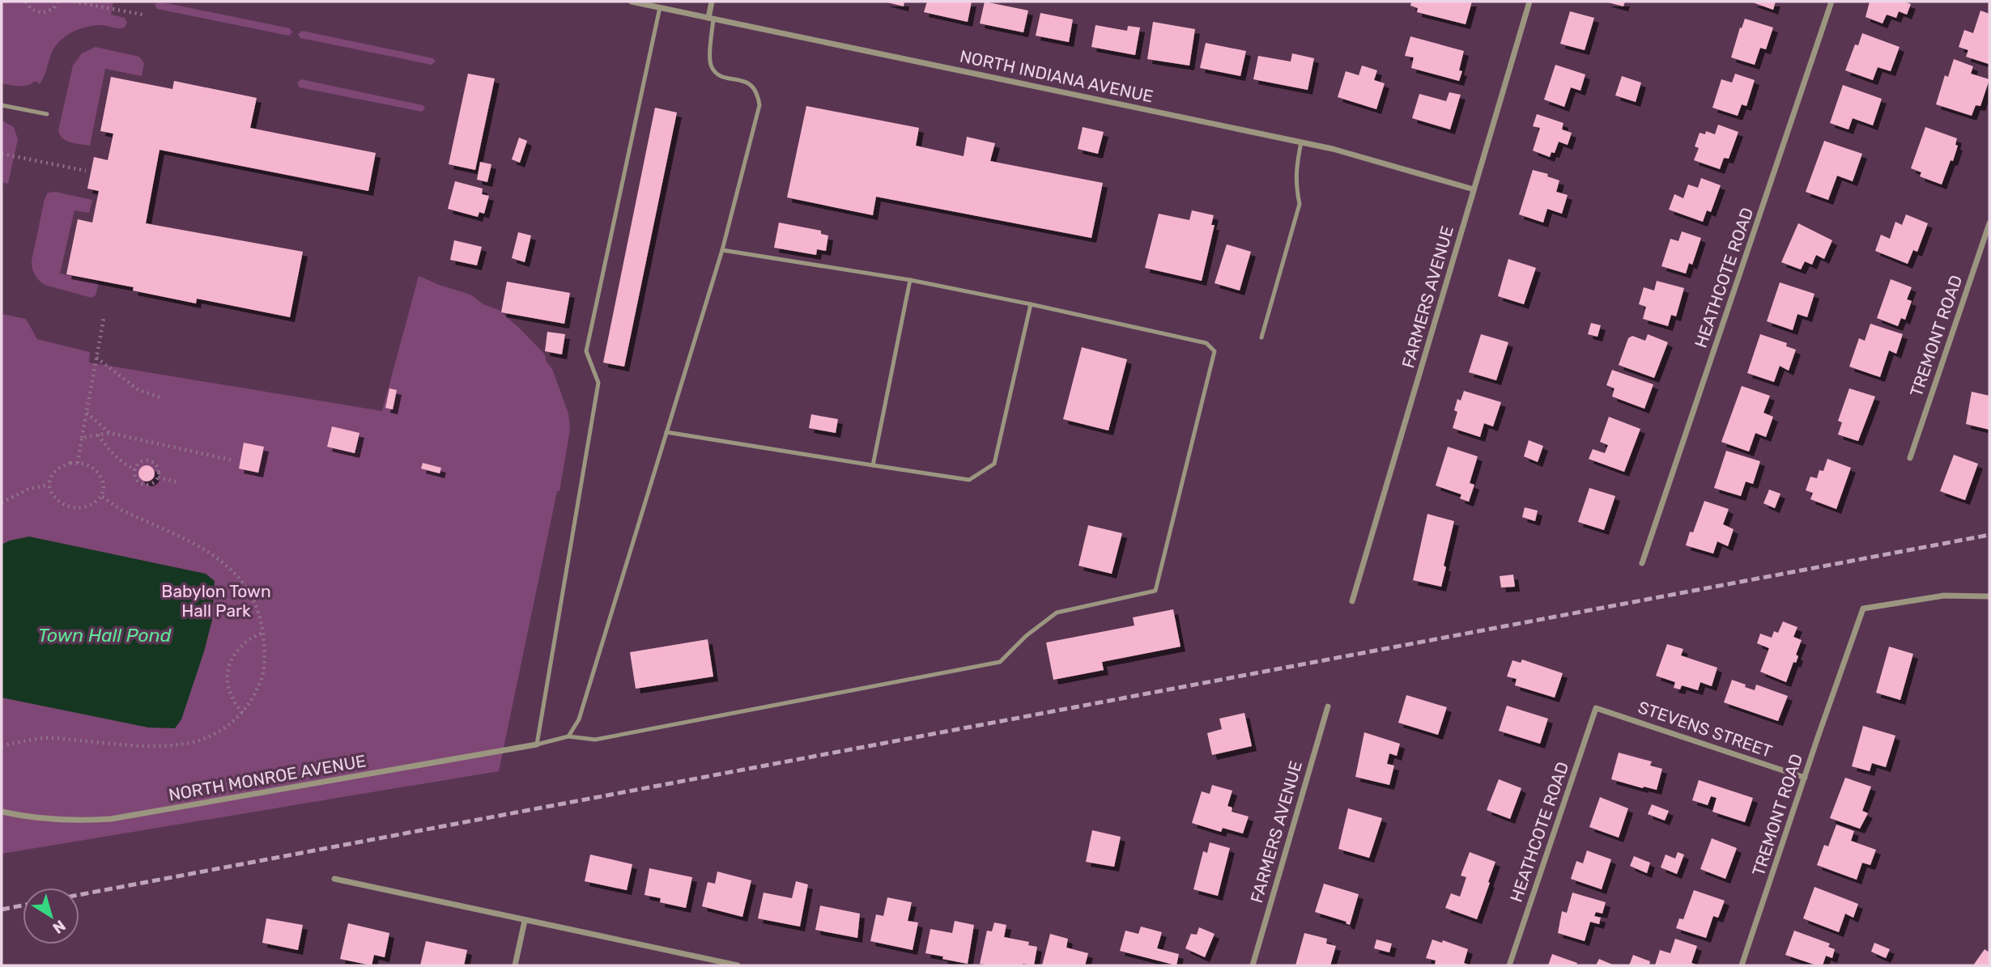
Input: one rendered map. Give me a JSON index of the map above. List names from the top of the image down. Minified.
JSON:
{"streets":{"street":["NORTH INDIANA AVENUE","HEATHCOTE ROAD","FARMERS AVENUE","TREMONT ROAD","STEVENS STREET","NORTH MONROE AVENUE"]},"crossings":[["NORTH INDIANA AVENUE","FARMERS AVENUE"],["HEATHCOTE ROAD","STEVENS STREET"],["TREMONT ROAD","STEVENS STREET"]],"water":["Town Hall Pond"],"parks":["Babylon Town Hall Park"],"north":"bottom right"}
